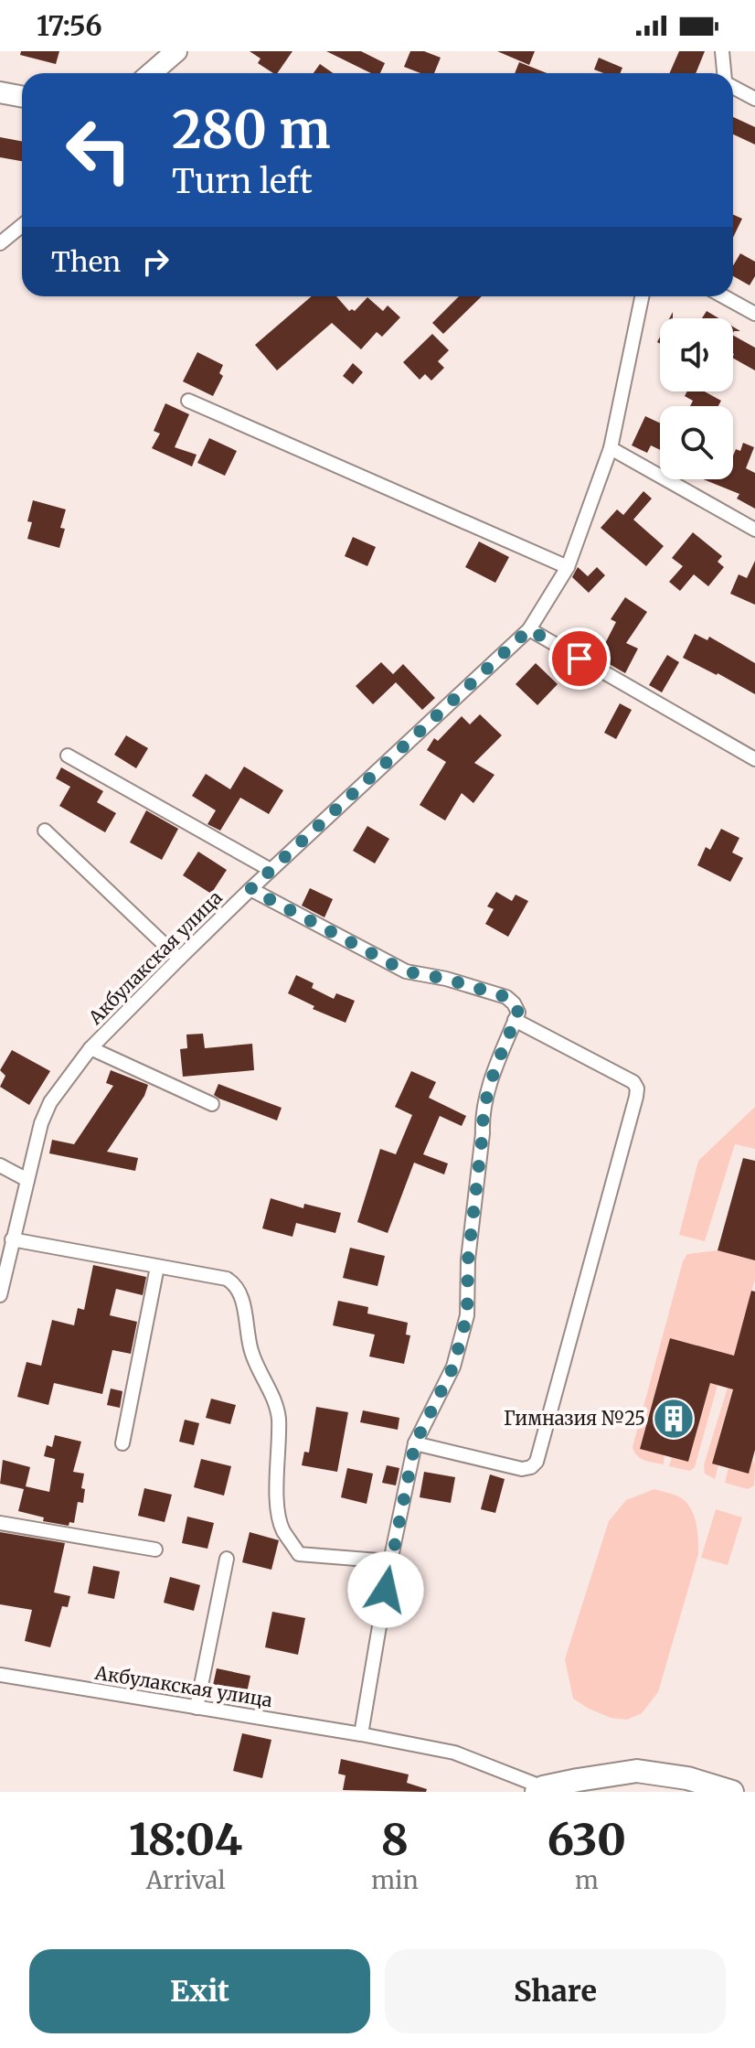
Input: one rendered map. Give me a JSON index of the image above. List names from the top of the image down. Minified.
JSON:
{"streets":{"street":["Акбулакская улица"]},"places":{"building":["Гимназия №25"]},"page":{"status":"17:56","turn":["280 m","Turn left"],"then":"Then","eta":["18:04","Arrival","8","min","630","m"],"buttons":["Exit","Share"]}}
